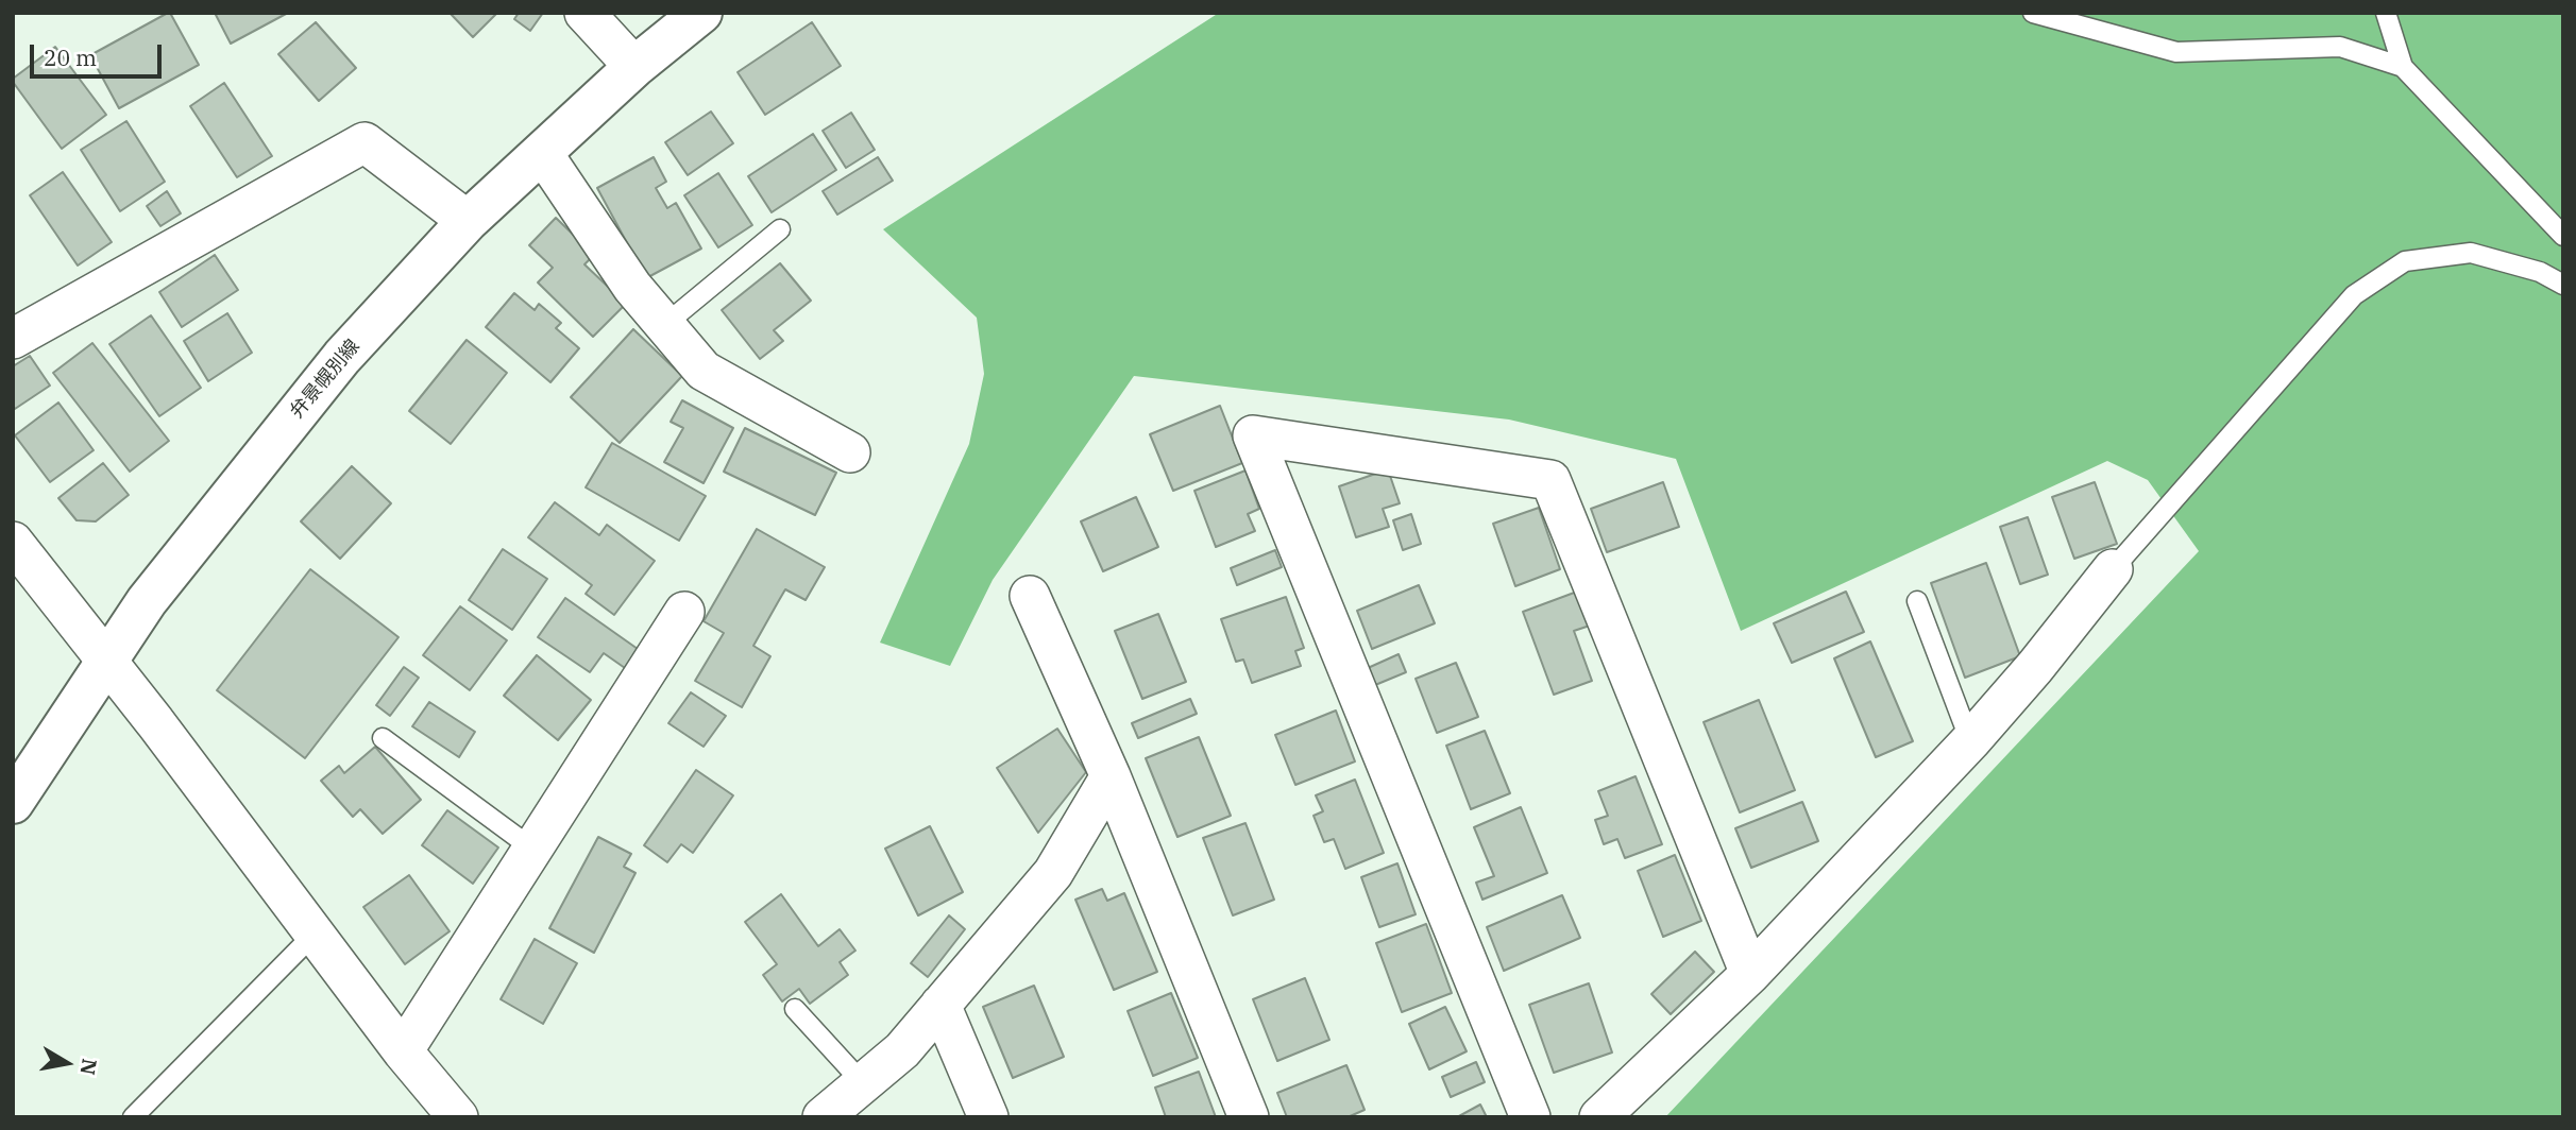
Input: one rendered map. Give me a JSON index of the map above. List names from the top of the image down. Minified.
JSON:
{"streets":{"main road":["弁景幌別線"]},"scale_bar":"20 m","north":"right"}
